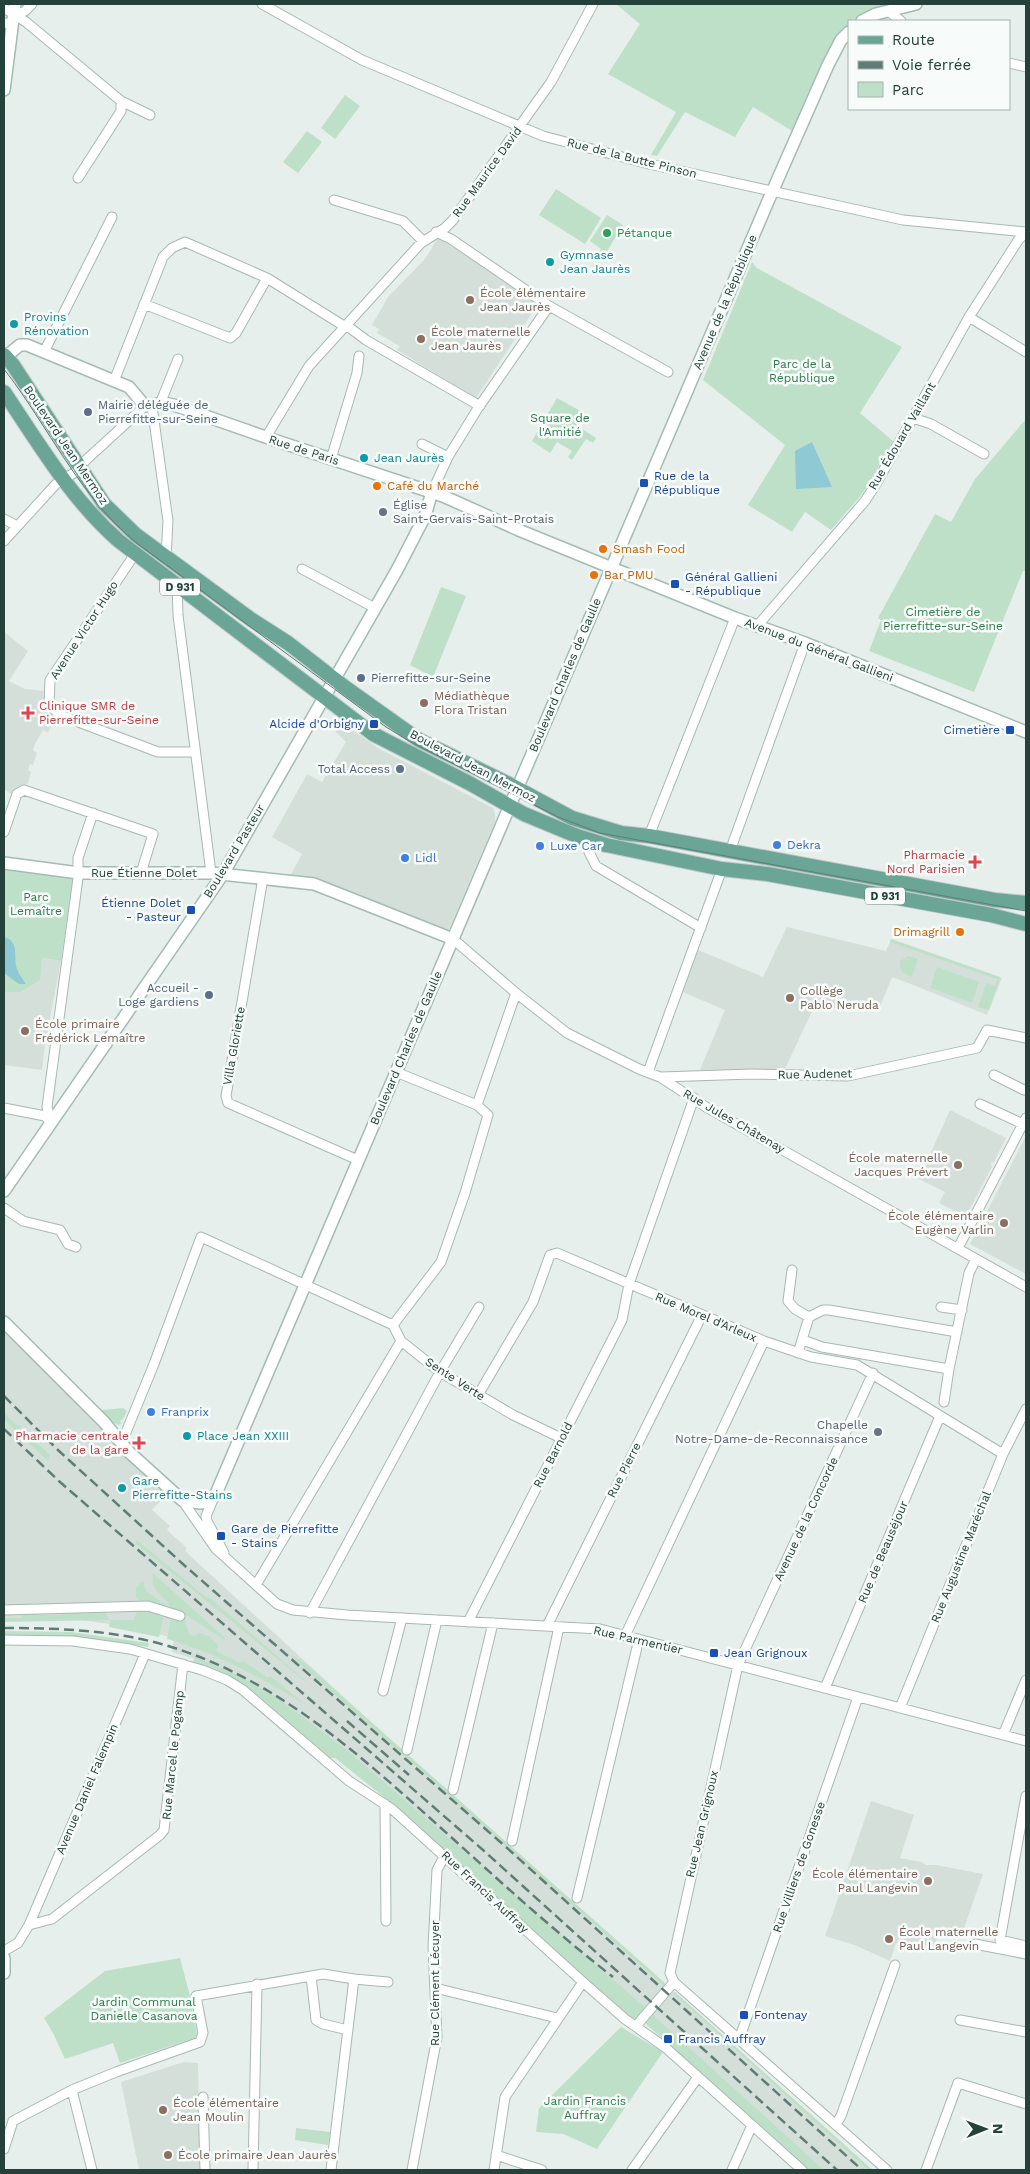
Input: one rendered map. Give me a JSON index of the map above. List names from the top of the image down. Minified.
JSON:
{"streets":{"main road":["Boulevard Jean Mermoz","D 931"],"street":["Rue de la Butte Pinson","Rue Maurice David","Avenue de la République","Rue Édouard Vaillant","Rue de Paris","Avenue Victor Hugo","Avenue du Général Gallieni","Boulevard Charles de Gaulle","Boulevard Pasteur","Rue Étienne Dolet","Villa Gloriette","Rue Audenet","Rue Jules Châtenay","Rue Morel d'Arleux","Sente Verte","Rue Barnold","Rue Pierre","Avenue de la Concorde","Rue de Beauséjour","Rue Augustine Maréchal","Rue Parmentier","Rue Marcel le Pogamp","Avenue Daniel Falempin","Rue Jean Grignoux","Rue Villiers de Gonesse","Rue Francis Auffray","Rue Clément Lécuyer"]},"crossings":[["Rue de la Butte Pinson","Rue Maurice David"],["Rue de la Butte Pinson","Avenue de la République"],["Rue de la Butte Pinson","Rue Édouard Vaillant"],["Rue Maurice David","Rue de Paris"],["Avenue de la République","Rue de Paris"],["Avenue de la République","Avenue du Général Gallieni"],["Avenue de la République","Boulevard Charles de Gaulle"],["Rue Édouard Vaillant","Avenue du Général Gallieni"],["Boulevard Jean Mermoz","Avenue Victor Hugo"],["Boulevard Jean Mermoz","Boulevard Charles de Gaulle"],["Boulevard Jean Mermoz","Boulevard Pasteur"],["Rue de Paris","Avenue du Général Gallieni"],["Rue de Paris","Boulevard Charles de Gaulle"],["Rue de Paris","Boulevard Pasteur"],["Avenue du Général Gallieni","Boulevard Charles de Gaulle"],["Boulevard Charles de Gaulle","Rue Étienne Dolet"],["Boulevard Charles de Gaulle","Villa Gloriette"],["Boulevard Charles de Gaulle","Rue Jules Châtenay"],["Boulevard Charles de Gaulle","Rue Parmentier"],["Boulevard Pasteur","Rue Étienne Dolet"],["Rue Étienne Dolet","Villa Gloriette"],["Rue Étienne Dolet","Rue Jules Châtenay"],["Rue Audenet","Rue Jules Châtenay"],["Rue Jules Châtenay","Rue Barnold"],["Rue Morel d'Arleux","Sente Verte"],["Rue Morel d'Arleux","Rue Barnold"],["Rue Morel d'Arleux","Rue Pierre"],["Rue Morel d'Arleux","Rue Parmentier"],["Sente Verte","Rue Barnold"],["Rue Barnold","Rue Parmentier"],["Rue Pierre","Rue Parmentier"],["Avenue de la Concorde","Rue Parmentier"],["Avenue de la Concorde","Rue Jean Grignoux"],["Rue de Beauséjour","Rue Parmentier"],["Rue Augustine Maréchal","Rue Parmentier"],["Rue Parmentier","Rue Jean Grignoux"],["Rue Parmentier","Rue Villiers de Gonesse"],["Rue Marcel le Pogamp","Avenue Daniel Falempin"],["Rue Marcel le Pogamp","Rue Francis Auffray"],["Avenue Daniel Falempin","Rue Francis Auffray"],["Rue Francis Auffray","Rue Clément Lécuyer"]],"parks":["Parc de la République","Square de l'Amitié","Cimetière de Pierrefitte-sur-Seine","Parc Lemaître","Jardin Communal Danielle Casanova","Jardin Francis Auffray"],"places":{"other":["Pétanque","Gymnase Jean Jaurès","École élémentaire Jean Jaurès","Provins Rénovation","École maternelle Jean Jaurès","Mairie déléguée de Pierrefitte-sur-Seine","Jean Jaurès","Café du Marché","Église Saint-Gervais-Saint-Protais","Smash Food","Bar PMU","Pierrefitte-sur-Seine","Médiathèque Flora Tristan","Total Access","Dekra","Luxe Car","Lidl","Drimagrill","Accueil - Loge gardiens","Collège Pablo Neruda","École primaire Frédérick Lemaître","École maternelle Jacques Prévert","École élémentaire Eugène Varlin","Franprix","Chapelle Notre-Dame-de-Reconnaissance","Place Jean XXIII","Gare Pierrefitte-Stains","École élémentaire Paul Langevin","École maternelle Paul Langevin","École élémentaire Jean Moulin","École primaire Jean Jaurès"],"transit":["Rue de la République","Général Gallieni - République","Alcide d'Orbigny","Cimetière","Étienne Dolet - Pasteur","Gare de Pierrefitte - Stains","Jean Grignoux","Fontenay","Francis Auffray"],"health":["Clinique SMR de Pierrefitte-sur-Seine","Pharmacie Nord Parisien","Pharmacie centrale de la gare"]},"legend":["Route","Voie ferrée","Parc"],"north":"right"}
